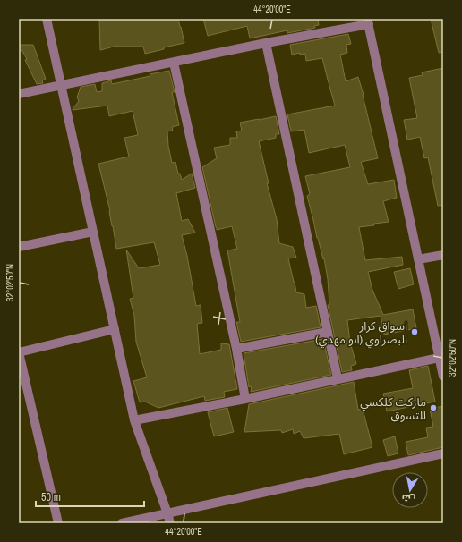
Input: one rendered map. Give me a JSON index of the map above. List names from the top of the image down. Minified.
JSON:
{"places":["اسواق كرار البصراوي (ابو مهدي)","ماركت كلكسي للتسوق"],"scale_bar":"50 m","north":"bottom","coordinates":["44°20'00\"E","32°02'50\"N"]}
